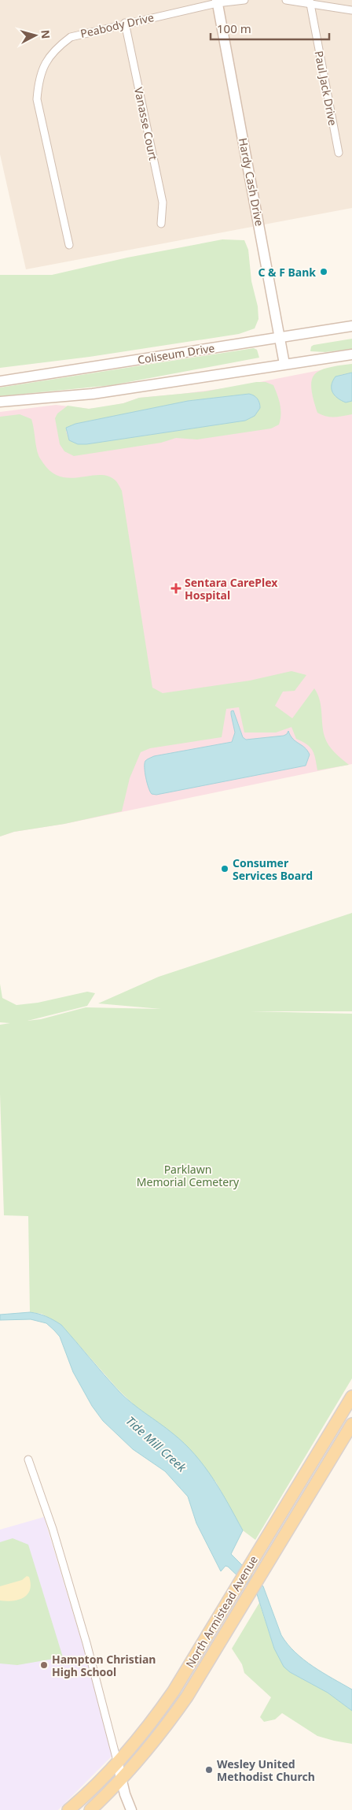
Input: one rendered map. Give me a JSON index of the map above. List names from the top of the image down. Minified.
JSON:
{"streets":{"main road":["North Armistead Avenue"],"street":["Peabody Drive","Paul Jack Drive","Vanasse Court","Hardy Cash Drive","Coliseum Drive"]},"crossings":[["Peabody Drive","Vanasse Court"],["Peabody Drive","Hardy Cash Drive"],["Hardy Cash Drive","Coliseum Drive"]],"water":["Tide Mill Creek"],"parks":["Parklawn Memorial Cemetery"],"places":{"other":["C & F Bank","Consumer Services Board","Hampton Christian High School","Wesley United Methodist Church"],"health":["Sentara CarePlex Hospital"]},"scale_bar":"100 m","north":"right"}
